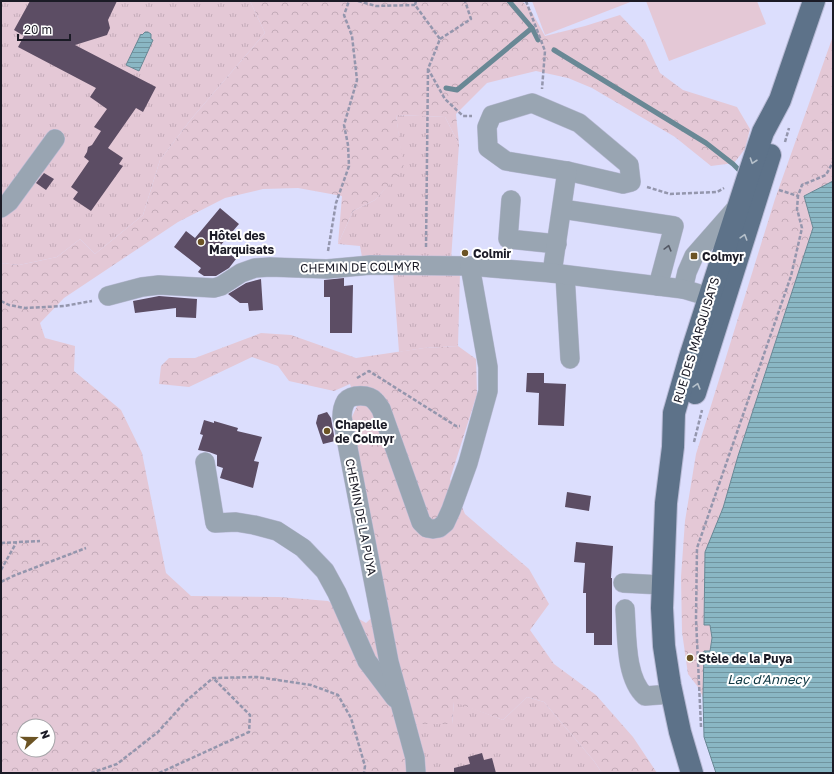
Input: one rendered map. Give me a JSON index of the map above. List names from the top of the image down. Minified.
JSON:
{"streets":{"main road":["RUE DES MARQUISATS"],"street":["CHEMIN DE COLMYR","CHEMIN DE LA PUYA"]},"crossings":[["CHEMIN DE COLMYR","RUE DES MARQUISATS"]],"water":["Lac d'Annecy"],"places":{"other":["Hôtel des Marquisats","Colmir","Chapelle de Colmyr","Stèle de la Puya"],"transit":["Colmyr"]},"scale_bar":"20 m","north":"right"}
